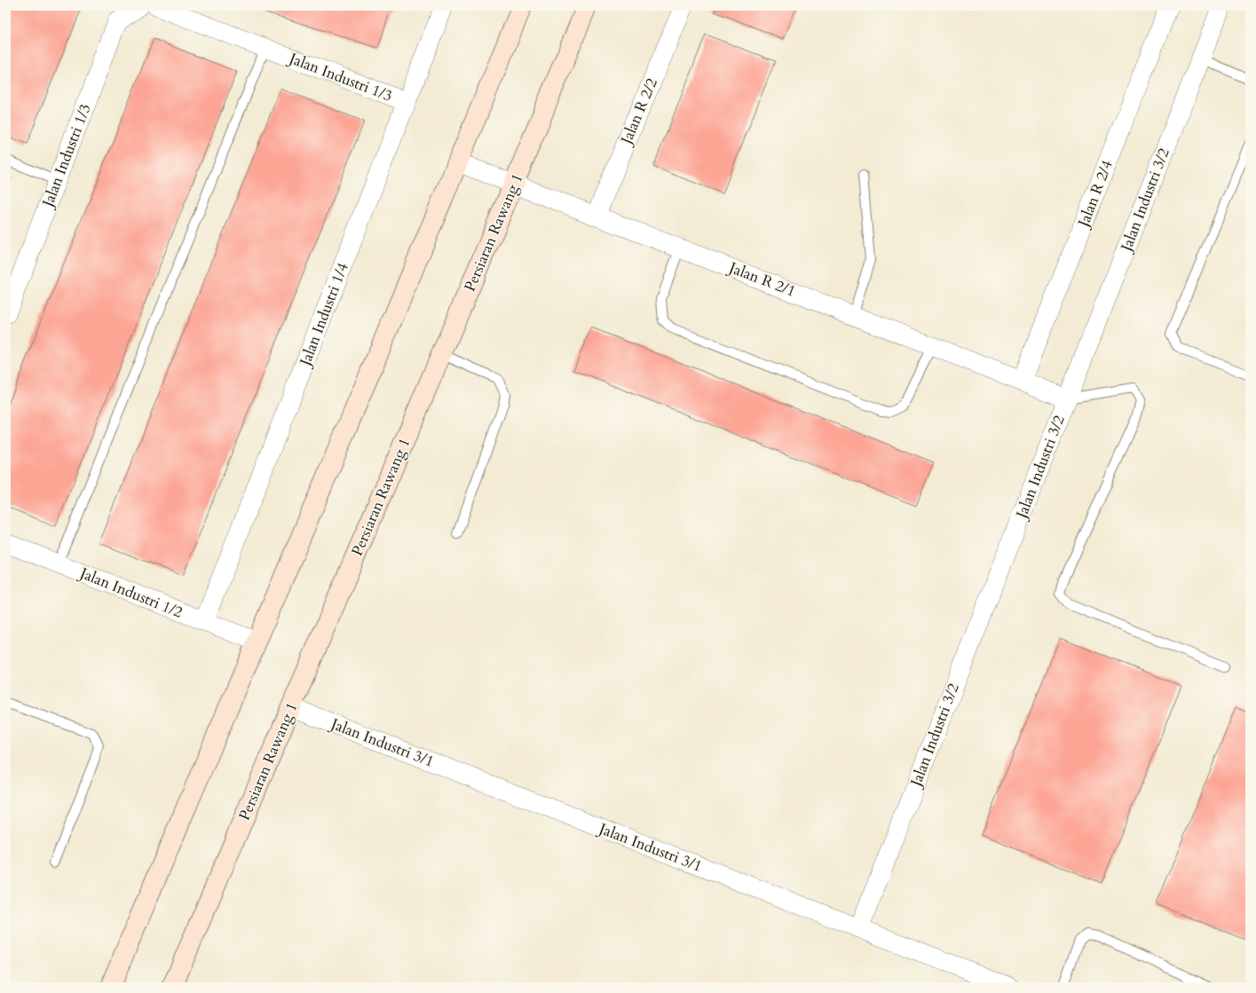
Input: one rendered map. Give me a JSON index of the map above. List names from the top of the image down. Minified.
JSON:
{"streets":{"street":["Jalan Industri 1/3","Jalan R 2/2","Jalan R 2/4","Jalan Industri 3/2","Persiaran Rawang 1","Jalan R 2/1","Jalan Industri 1/4","Jalan Industri 1/2","Jalan Industri 3/1"]},"crossings":[["Jalan Industri 1/3","Jalan Industri 1/4"],["Jalan R 2/2","Jalan R 2/1"],["Jalan R 2/4","Jalan R 2/1"],["Jalan Industri 3/2","Jalan R 2/1"],["Jalan Industri 3/2","Jalan Industri 3/1"],["Persiaran Rawang 1","Jalan R 2/1"],["Persiaran Rawang 1","Jalan Industri 3/1"],["Jalan Industri 1/4","Jalan Industri 1/2"]]}
